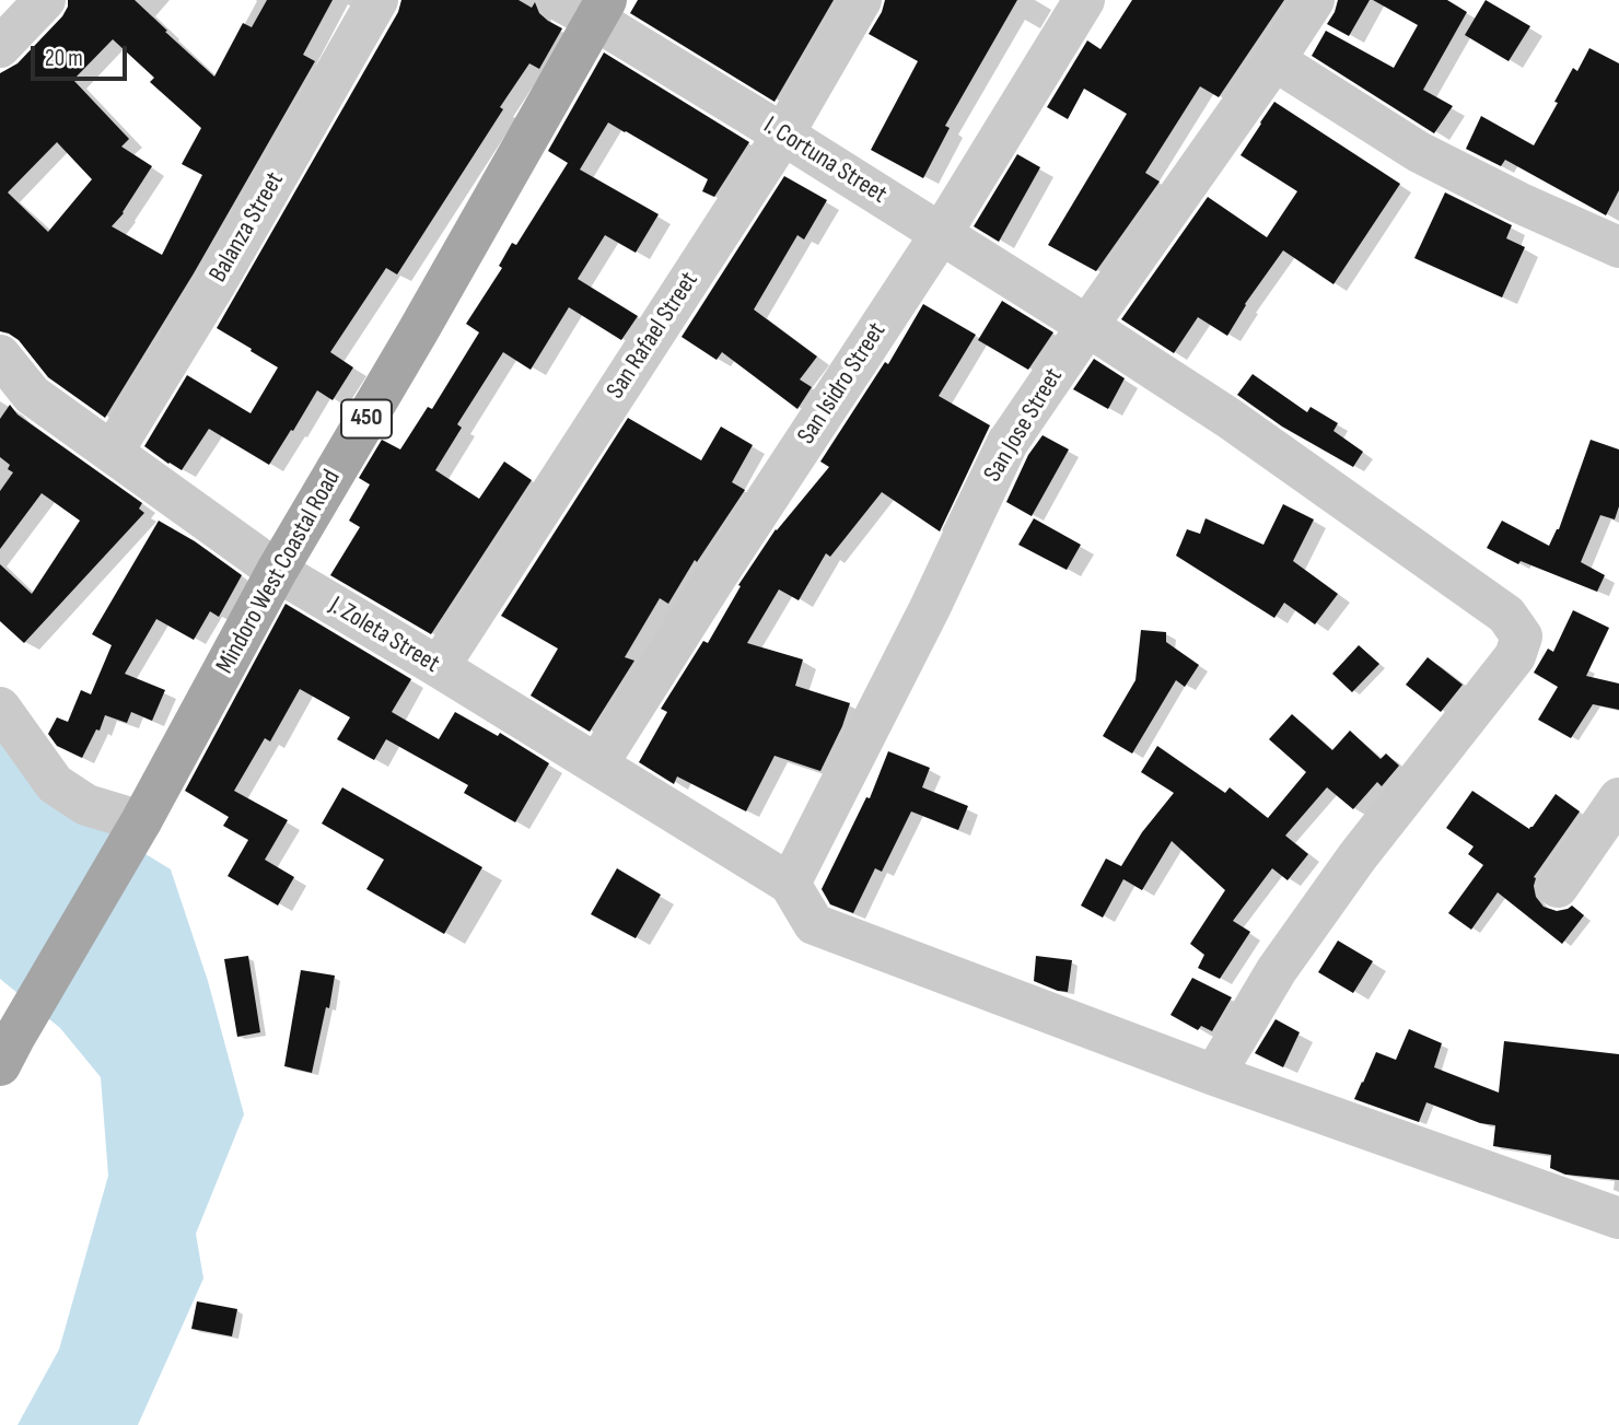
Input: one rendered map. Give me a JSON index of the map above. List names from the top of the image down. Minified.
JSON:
{"streets":{"main road":["450","Mindoro West Coastal Road"],"street":["I. Cortuna Street","Balanza Street","San Rafael Street","San Isidro Street","San Jose Street","J. Zoleta Street"]},"crossings":[["I. Cortuna Street","San Rafael Street"],["I. Cortuna Street","San Isidro Street"],["I. Cortuna Street","San Jose Street"],["I. Cortuna Street","Mindoro West Coastal Road"],["Balanza Street","J. Zoleta Street"],["San Rafael Street","J. Zoleta Street"],["San Isidro Street","J. Zoleta Street"],["San Jose Street","J. Zoleta Street"],["Mindoro West Coastal Road","J. Zoleta Street"]],"scale_bar":"20 m"}
